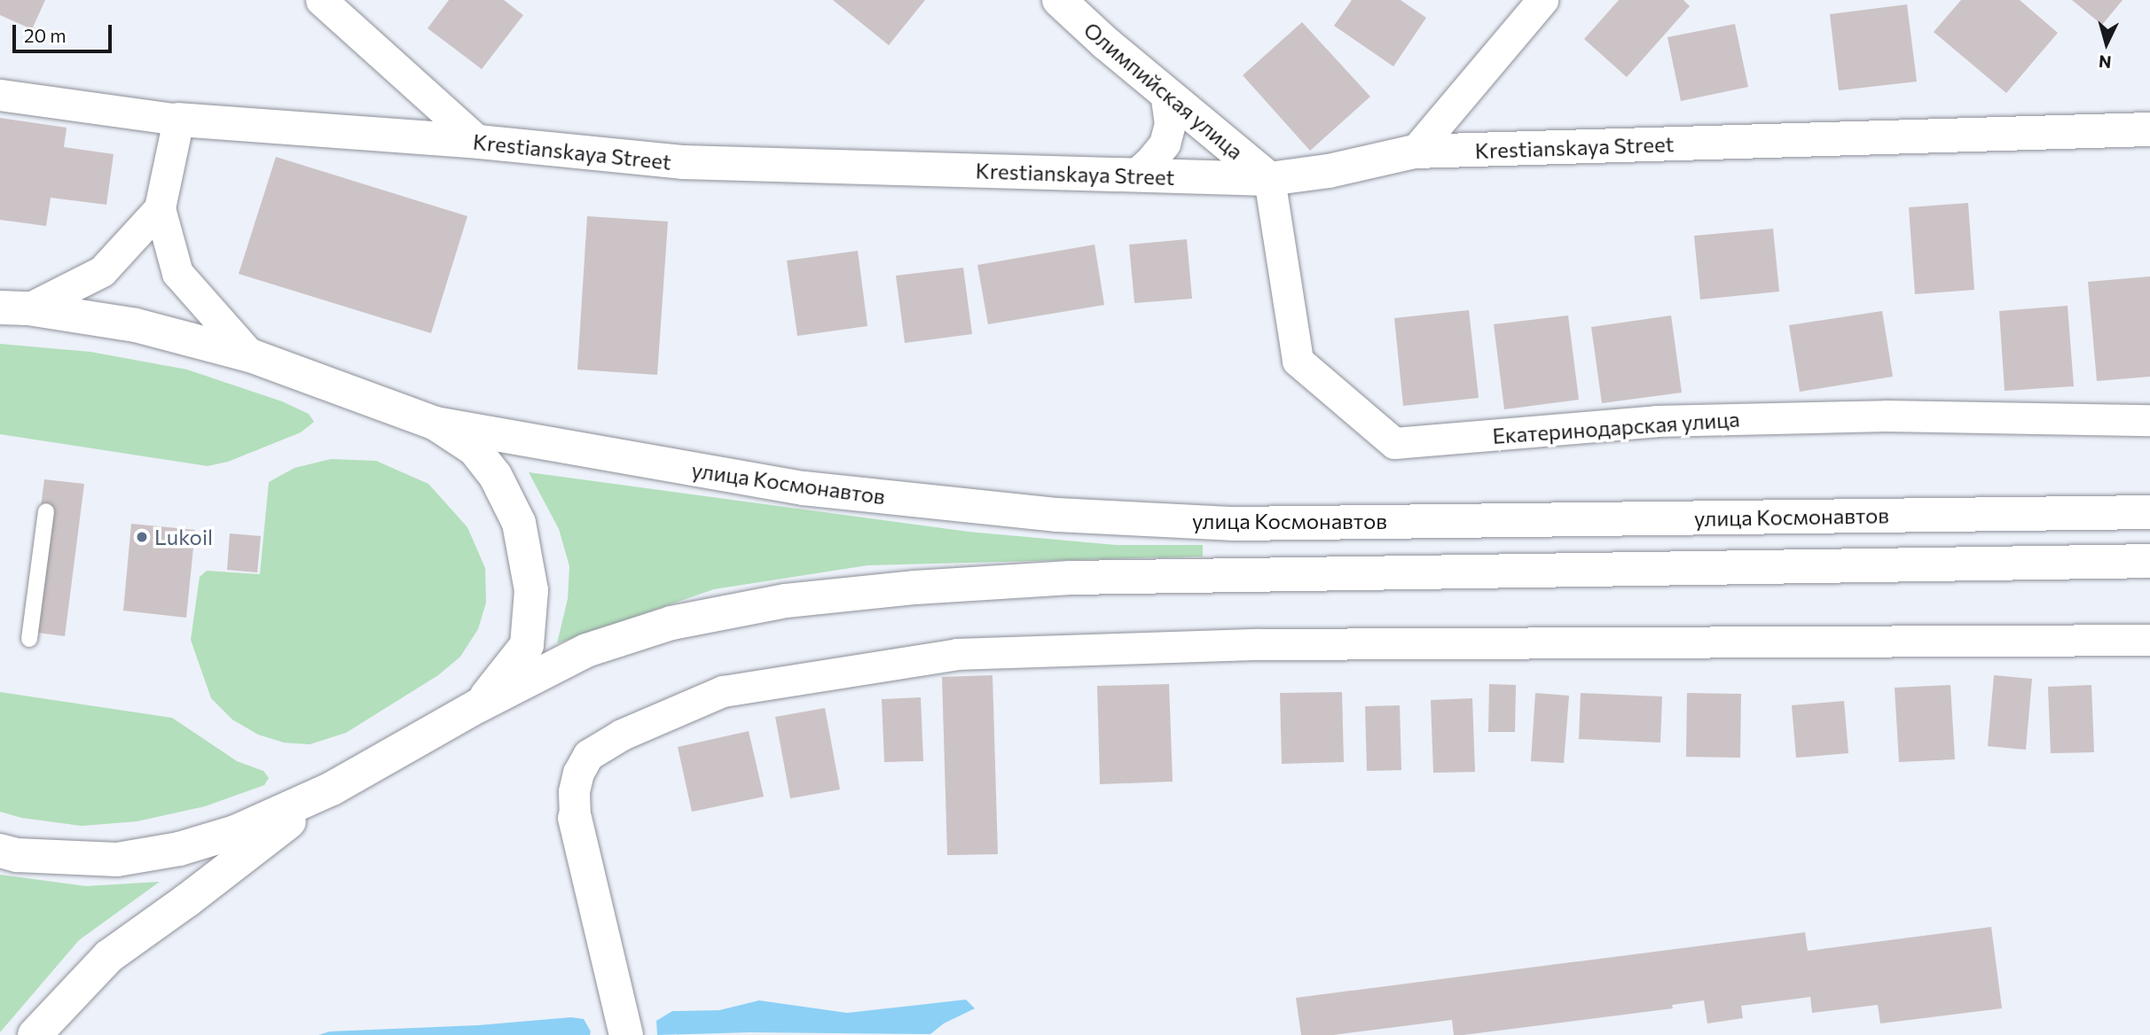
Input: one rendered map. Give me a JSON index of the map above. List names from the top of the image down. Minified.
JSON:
{"streets":{"main road":["Олимпийская улица","Krestianskaya Street","улица Космонавтов"],"street":["Екатеринодарская улица"]},"crossings":[["Олимпийская улица","Krestianskaya Street"],["Олимпийская улица","Екатеринодарская улица"],["Krestianskaya Street","Екатеринодарская улица"]],"places":["Lukoil"],"scale_bar":"20 m","north":"bottom"}
